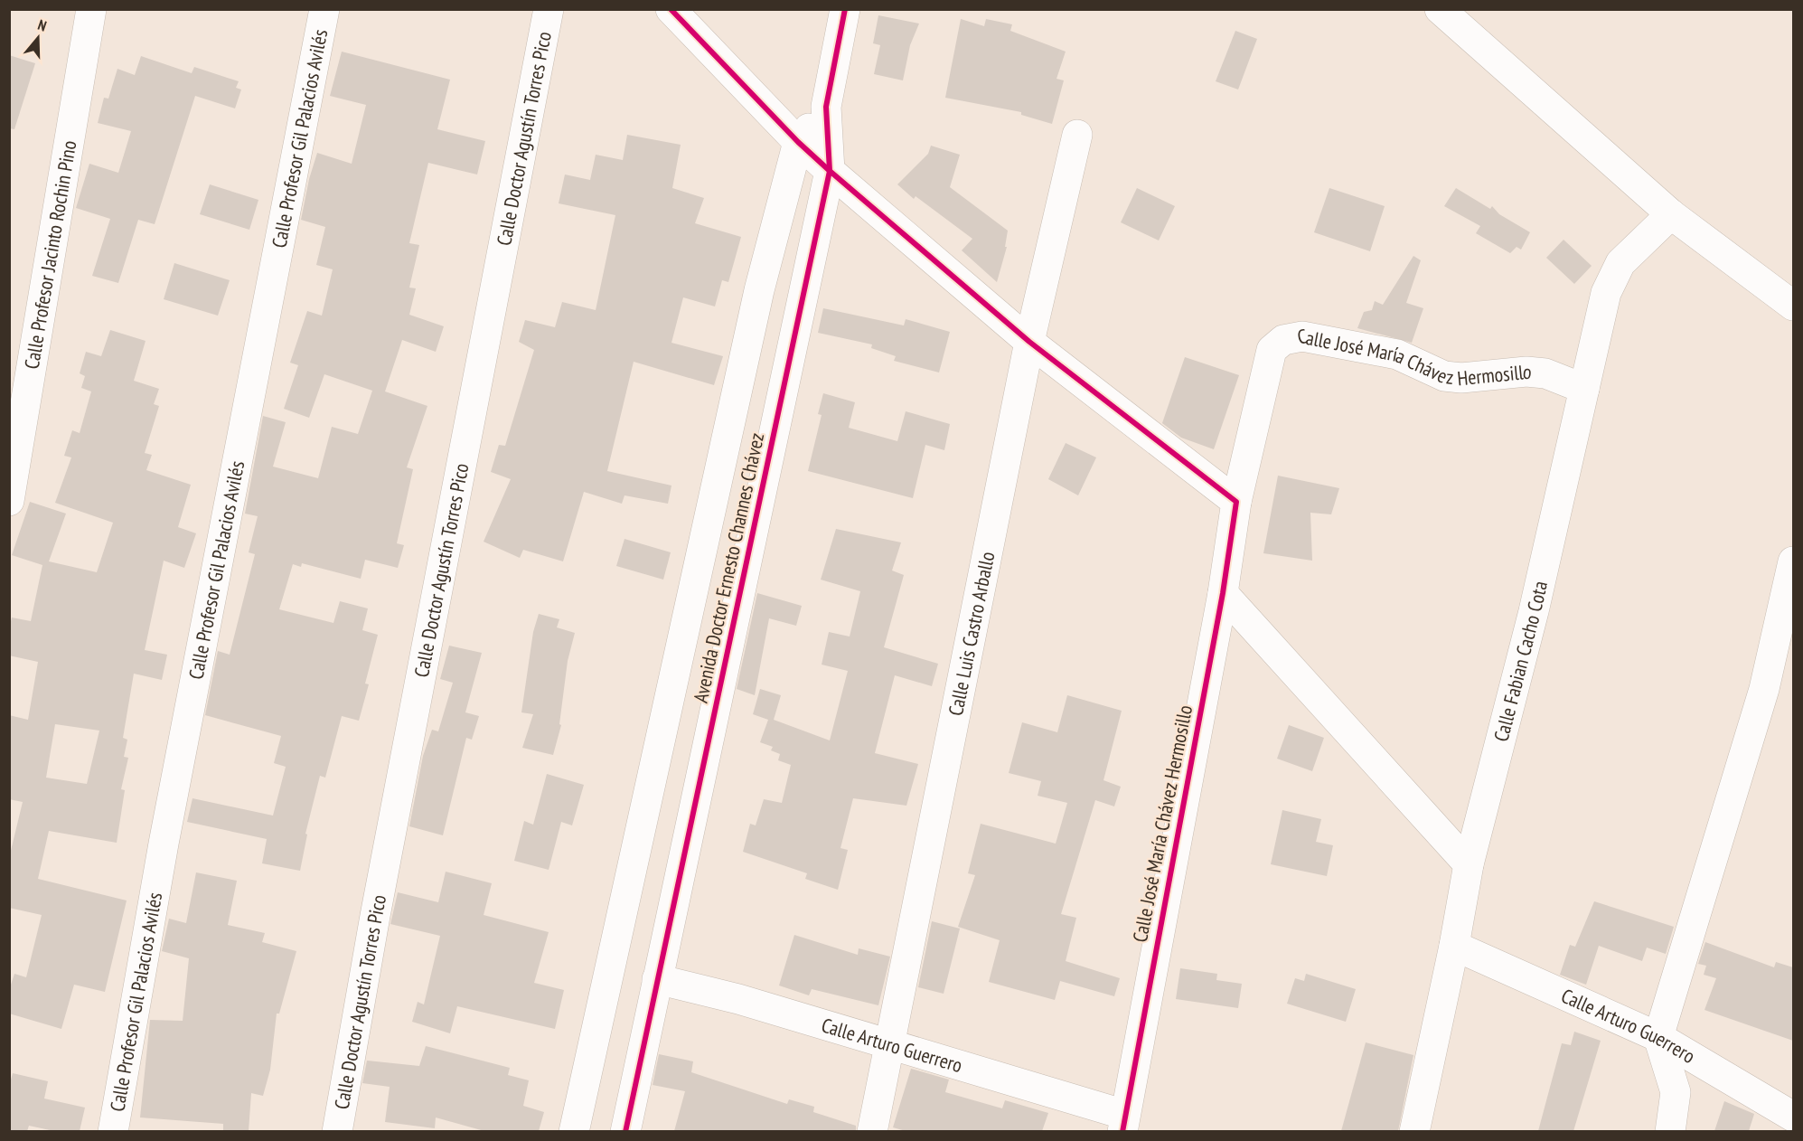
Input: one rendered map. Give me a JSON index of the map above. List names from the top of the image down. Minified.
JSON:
{"streets":{"street":["Calle Profesor Gil Palacios Avilés","Calle Doctor Agustín Torres Pico","Calle Profesor Jacinto Rochin Pino","Calle José María Chávez Hermosillo","Avenida Doctor Ernesto Channes Chávez","Calle Luis Castro Arballo","Calle Fabian Cacho Cota","Calle Arturo Guerrero"]},"crossings":[["Calle José María Chávez Hermosillo","Calle Fabian Cacho Cota"],["Calle José María Chávez Hermosillo","Calle Arturo Guerrero"],["Avenida Doctor Ernesto Channes Chávez","Calle Arturo Guerrero"],["Calle Luis Castro Arballo","Calle Arturo Guerrero"],["Calle Fabian Cacho Cota","Calle Arturo Guerrero"]],"north":"top"}
